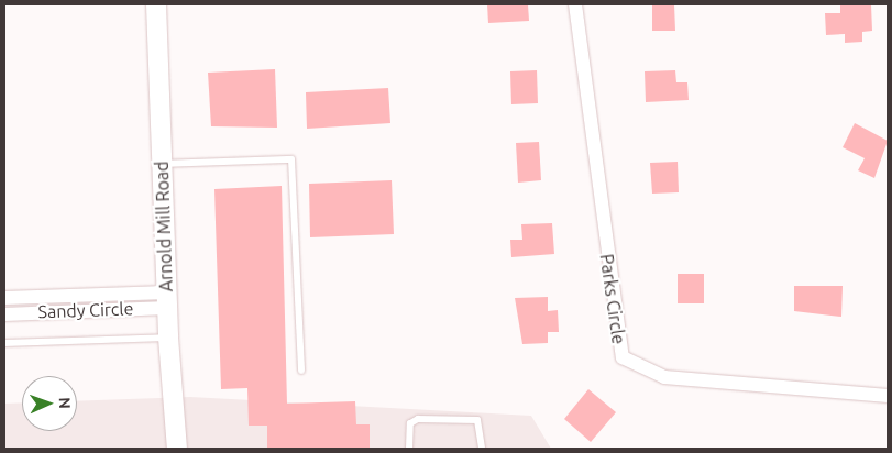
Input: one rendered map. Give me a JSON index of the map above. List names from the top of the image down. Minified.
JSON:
{"streets":{"main road":["Arnold Mill Road"],"street":["Parks Circle","Sandy Circle"]},"crossings":[["Arnold Mill Road","Sandy Circle"]],"north":"right"}
